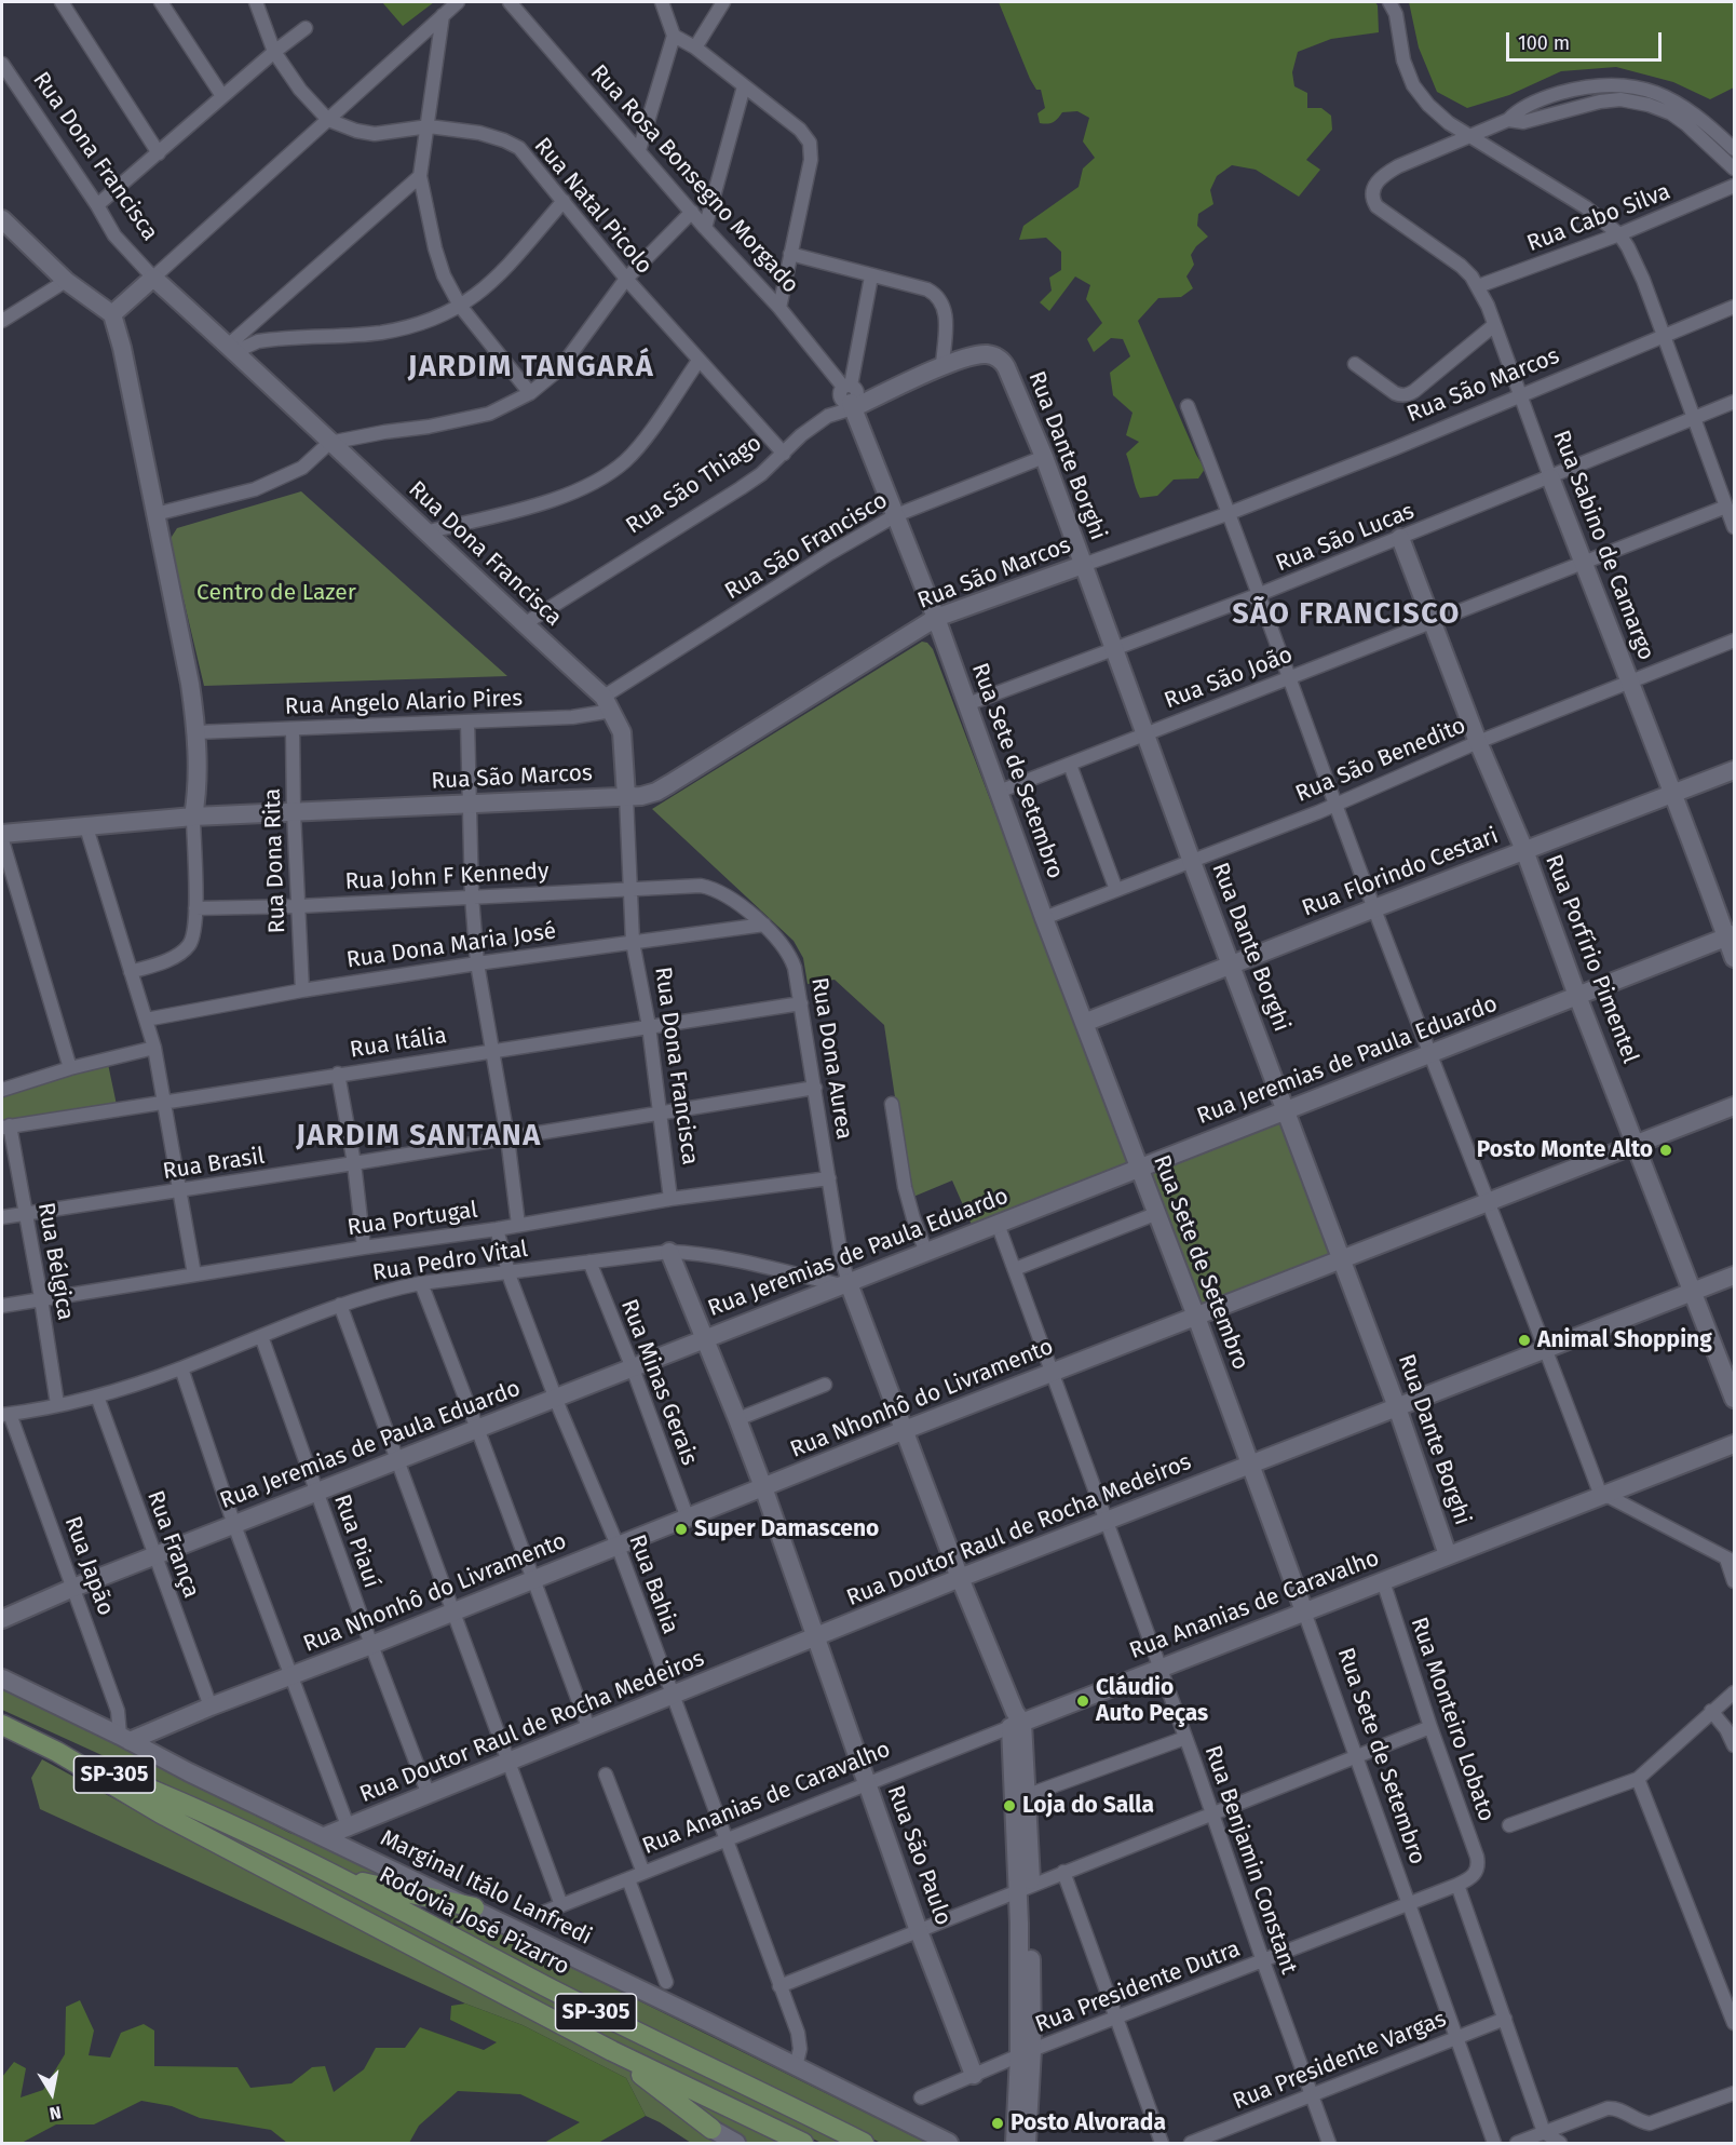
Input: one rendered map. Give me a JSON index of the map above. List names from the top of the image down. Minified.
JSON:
{"streets":{"main road":["SP-305","Rodovia José Pizarro"],"street":["Rua Dona Francisca","Rua Rosa Bonsegno Morgado","Rua Natal Picolo","Rua Cabo Silva","Rua São Marcos","Rua Dante Borghi","Rua São Thiago","Rua São Lucas","Rua Sabino de Camargo","Rua São Francisco","Rua São João","Rua Angelo Alario Pires","Rua São Benedito","Rua Sete de Setembro","Rua Dona Rita","Rua Florindo Cestari","Rua John F Kennedy","Rua Dona Maria José","Rua Porfírio Pimentel","Rua Itália","Rua Dona Aurea","Rua Jeremias de Paula Eduardo","Rua Brasil","Rua Portugal","Rua Bélgica","Rua Pedro Vital","Rua Minas Gerais","Rua Nhonhô do Livramento","Rua Doutor Raul de Rocha Medeiros","Rua Piauí","Rua França","Rua Japão","Rua Bahia","Rua Ananias de Caravalho","Rua Monteiro Lobato","Rua São Paulo","Rua Benjamin Constant","Marginal Itálo Lanfredi","Rua Presidente Dutra","Rua Presidente Vargas"]},"crossings":[["Rua Dona Francisca","Rua São Marcos"],["Rua Dona Francisca","Rua São Thiago"],["Rua Dona Francisca","Rua São Francisco"],["Rua Dona Francisca","Rua Angelo Alario Pires"],["Rua Dona Francisca","Rua John F Kennedy"],["Rua Dona Francisca","Rua Dona Maria José"],["Rua Dona Francisca","Rua Itália"],["Rua Dona Francisca","Rua Brasil"],["Rua Dona Francisca","Rua Portugal"],["Rua Rosa Bonsegno Morgado","Rua São Thiago"],["Rua Rosa Bonsegno Morgado","Rua Sete de Setembro"],["Rua Natal Picolo","Rua São Thiago"],["Rua Cabo Silva","Rua Sabino de Camargo"],["Rua São Marcos","Rua Dante Borghi"],["Rua São Marcos","Rua Sabino de Camargo"],["Rua São Marcos","Rua Sete de Setembro"],["Rua São Marcos","Rua Dona Rita"],["Rua Dante Borghi","Rua São Thiago"],["Rua Dante Borghi","Rua São Lucas"],["Rua Dante Borghi","Rua São Francisco"],["Rua Dante Borghi","Rua São João"],["Rua Dante Borghi","Rua São Benedito"],["Rua Dante Borghi","Rua Florindo Cestari"],["Rua Dante Borghi","Rua Jeremias de Paula Eduardo"],["Rua Dante Borghi","Rua Nhonhô do Livramento"],["Rua Dante Borghi","Rua Doutor Raul de Rocha Medeiros"],["Rua Dante Borghi","Rua Ananias de Caravalho"],["Rua São Thiago","Rua Sete de Setembro"],["Rua São Lucas","Rua Sabino de Camargo"],["Rua São Lucas","Rua Sete de Setembro"],["Rua São Lucas","Rua Porfírio Pimentel"],["Rua Sabino de Camargo","Rua São João"],["Rua Sabino de Camargo","Rua São Benedito"],["Rua Sabino de Camargo","Rua Florindo Cestari"],["Rua Sabino de Camargo","Rua Jeremias de Paula Eduardo"],["Rua São Francisco","Rua Angelo Alario Pires"],["Rua São Francisco","Rua Sete de Setembro"],["Rua São João","Rua Sete de Setembro"],["Rua São João","Rua Porfírio Pimentel"],["Rua Angelo Alario Pires","Rua Dona Rita"],["Rua São Benedito","Rua Sete de Setembro"],["Rua São Benedito","Rua Porfírio Pimentel"],["Rua Sete de Setembro","Rua Florindo Cestari"],["Rua Sete de Setembro","Rua Jeremias de Paula Eduardo"],["Rua Sete de Setembro","Rua Nhonhô do Livramento"],["Rua Sete de Setembro","Rua Doutor Raul de Rocha Medeiros"],["Rua Sete de Setembro","Rua Ananias de Caravalho"],["Rua Sete de Setembro","Rua Presidente Dutra"],["Rua Sete de Setembro","Rua Presidente Vargas"],["Rua Dona Rita","Rua John F Kennedy"],["Rua Dona Rita","Rua Dona Maria José"],["Rua Florindo Cestari","Rua Porfírio Pimentel"],["Rua John F Kennedy","Rua Dona Aurea"],["Rua Dona Maria José","Rua Dona Aurea"],["Rua Porfírio Pimentel","Rua Jeremias de Paula Eduardo"],["Rua Porfírio Pimentel","Rua Nhonhô do Livramento"],["Rua Porfírio Pimentel","Rua Doutor Raul de Rocha Medeiros"],["Rua Itália","Rua Dona Aurea"],["Rua Itália","Rua Bélgica"],["Rua Dona Aurea","Rua Jeremias de Paula Eduardo"],["Rua Dona Aurea","Rua Brasil"],["Rua Dona Aurea","Rua Portugal"],["Rua Dona Aurea","Rua Pedro Vital"],["Rua Jeremias de Paula Eduardo","Rua Pedro Vital"],["Rua Jeremias de Paula Eduardo","Rua Minas Gerais"],["Rua Jeremias de Paula Eduardo","Rua Piauí"],["Rua Jeremias de Paula Eduardo","Rua França"],["Rua Jeremias de Paula Eduardo","Rua Japão"],["Rua Jeremias de Paula Eduardo","Rua Bahia"],["Rua Jeremias de Paula Eduardo","Rua São Paulo"],["Rua Jeremias de Paula Eduardo","Rua Benjamin Constant"],["Rua Brasil","Rua Bélgica"],["Rua Portugal","Rua Bélgica"],["Rua Portugal","Rua Bahia"],["Rua Bélgica","Rua Pedro Vital"],["Rua Pedro Vital","Rua Minas Gerais"],["Rua Pedro Vital","Rua Piauí"],["Rua Pedro Vital","Rua França"],["Rua Pedro Vital","Rua Japão"],["Rua Pedro Vital","Rua Bahia"],["Rua Pedro Vital","Rua São Paulo"],["Rua Minas Gerais","Rua Nhonhô do Livramento"],["Rua Nhonhô do Livramento","Rua Piauí"],["Rua Nhonhô do Livramento","Rua França"],["Rua Nhonhô do Livramento","Rua Japão"],["Rua Nhonhô do Livramento","Rua Bahia"],["Rua Nhonhô do Livramento","Rua São Paulo"],["Rua Nhonhô do Livramento","Rua Benjamin Constant"],["Rua Nhonhô do Livramento","Marginal Itálo Lanfredi"],["Rua Doutor Raul de Rocha Medeiros","Rua Piauí"],["Rua Doutor Raul de Rocha Medeiros","Rua Bahia"],["Rua Doutor Raul de Rocha Medeiros","Rua São Paulo"],["Rua Doutor Raul de Rocha Medeiros","Rua Benjamin Constant"],["Rua Doutor Raul de Rocha Medeiros","Marginal Itálo Lanfredi"],["Rua Japão","Marginal Itálo Lanfredi"],["Rua Bahia","Rua Ananias de Caravalho"],["Rua Bahia","Marginal Itálo Lanfredi"],["Rua Ananias de Caravalho","Rua Monteiro Lobato"],["Rua Ananias de Caravalho","Rua São Paulo"],["Rua Ananias de Caravalho","Rua Benjamin Constant"],["Rua Monteiro Lobato","Rua Presidente Dutra"],["SP-305","Rodovia José Pizarro"],["Rua São Paulo","Rua Presidente Dutra"],["Rua Benjamin Constant","Rua Presidente Dutra"],["Rua Benjamin Constant","Rua Presidente Vargas"]],"districts":["JARDIM TANGARÁ","SÃO FRANCISCO","JARDIM SANTANA"],"parks":["Centro de Lazer"],"places":["Posto Monte Alto","Animal Shopping","Super Damasceno","Cláudio Auto Peças","Loja do Salla","Posto Alvorada"],"scale_bar":"100 m","north":"bottom"}
